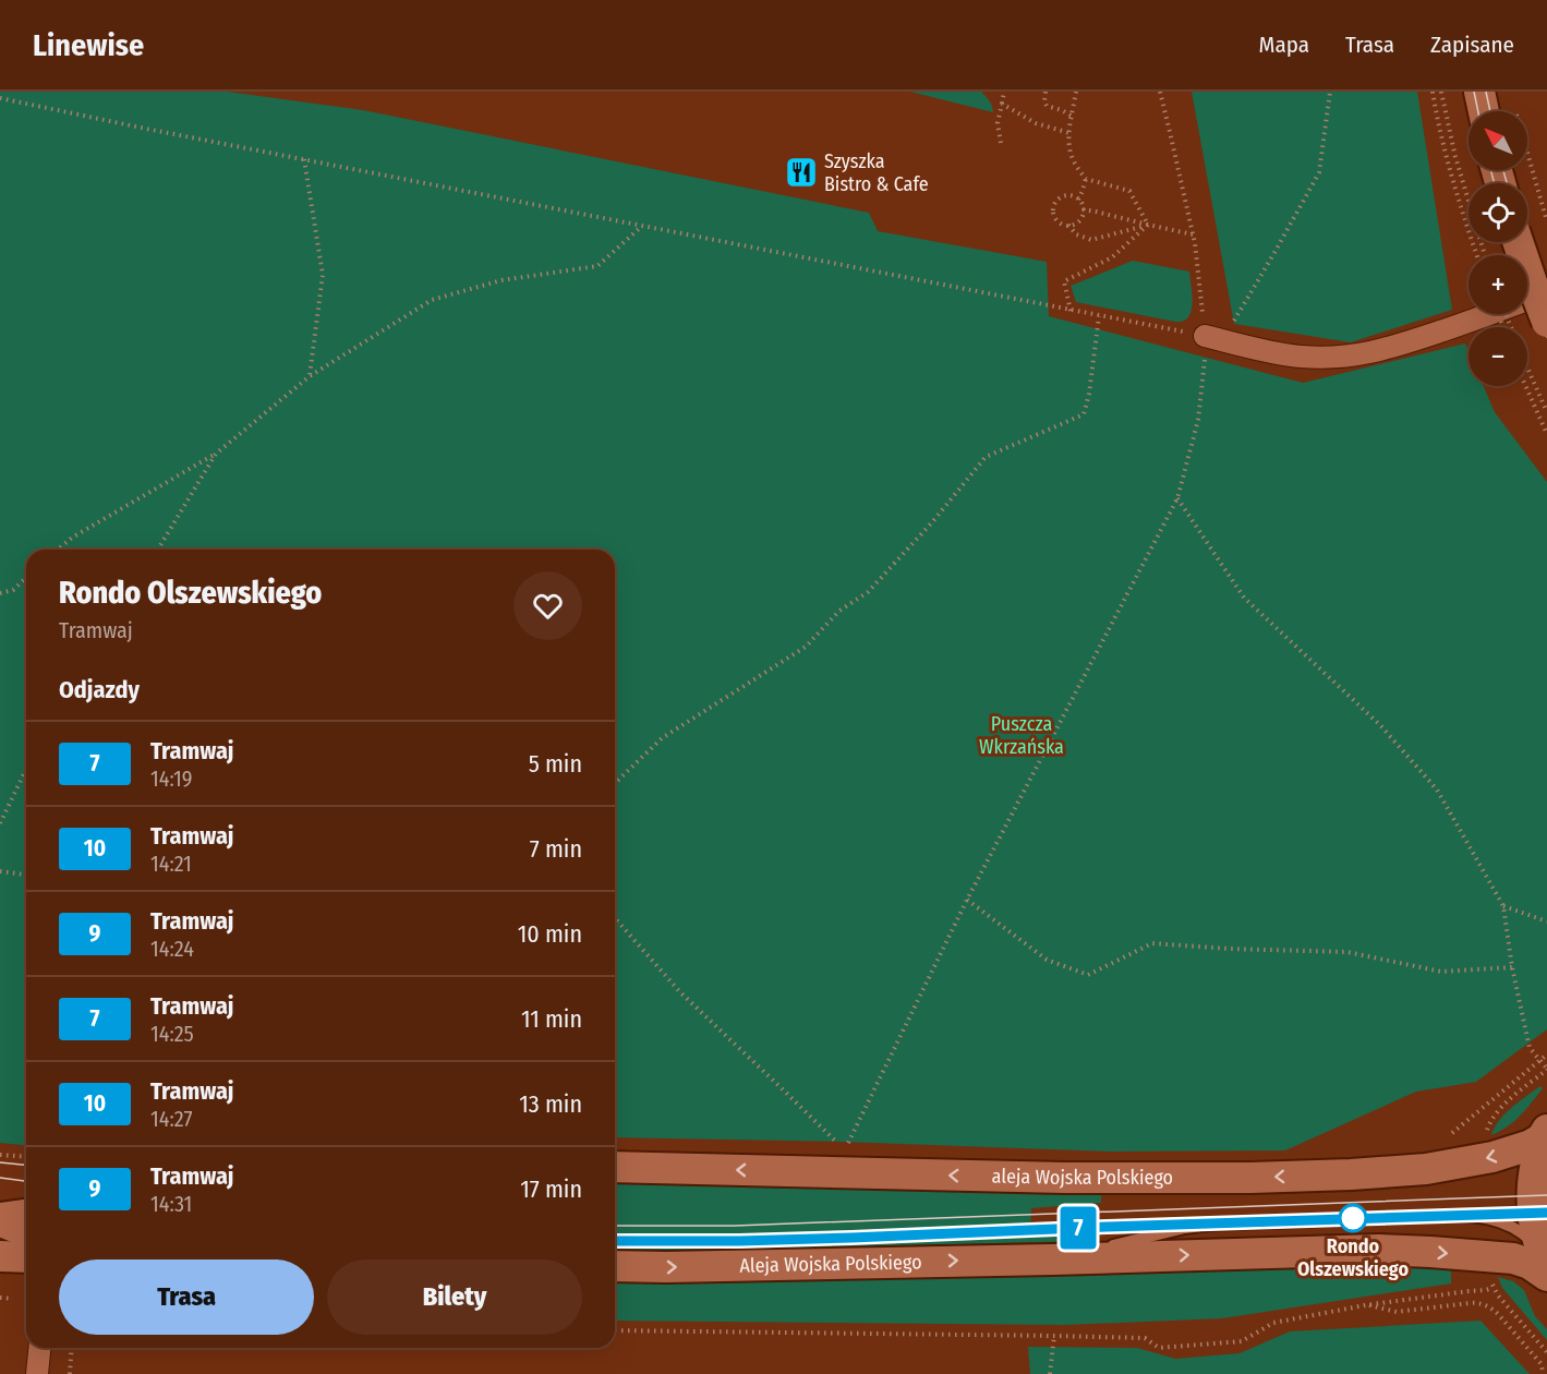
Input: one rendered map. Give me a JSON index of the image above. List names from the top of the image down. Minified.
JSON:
{"streets":{"main road":["aleja Wojska Polskiego","Aleja Wojska Polskiego"]},"one_way":["aleja Wojska Polskiego","Aleja Wojska Polskiego"],"parks":["Puszcza Wkrzańska"],"places":{"restaurant":["Szyszka Bistro & Cafe"],"other":["Rondo Olszewskiego"]},"lines":["tram line 7"],"north":"top left","page":{"header":"Linewise","nav":["Mapa","Trasa","Zapisane"],"on_map":"7","map_buttons":["+","−"],"heading":[["Rondo Olszewskiego","Tramwaj"],"Odjazdy"],"list":[{"mark":"7","name":"Tramwaj","note":"14:19","value":"5 min"},{"mark":"10","name":"Tramwaj","note":"14:21","value":"7 min"},{"mark":"9","name":"Tramwaj","note":"14:24","value":"10 min"},{"mark":"7","name":"Tramwaj","note":"14:25","value":"11 min"},{"mark":"10","name":"Tramwaj","note":"14:27","value":"13 min"},{"mark":"9","name":"Tramwaj","note":"14:31","value":"17 min"}],"buttons":["Trasa","Bilety"]}}
